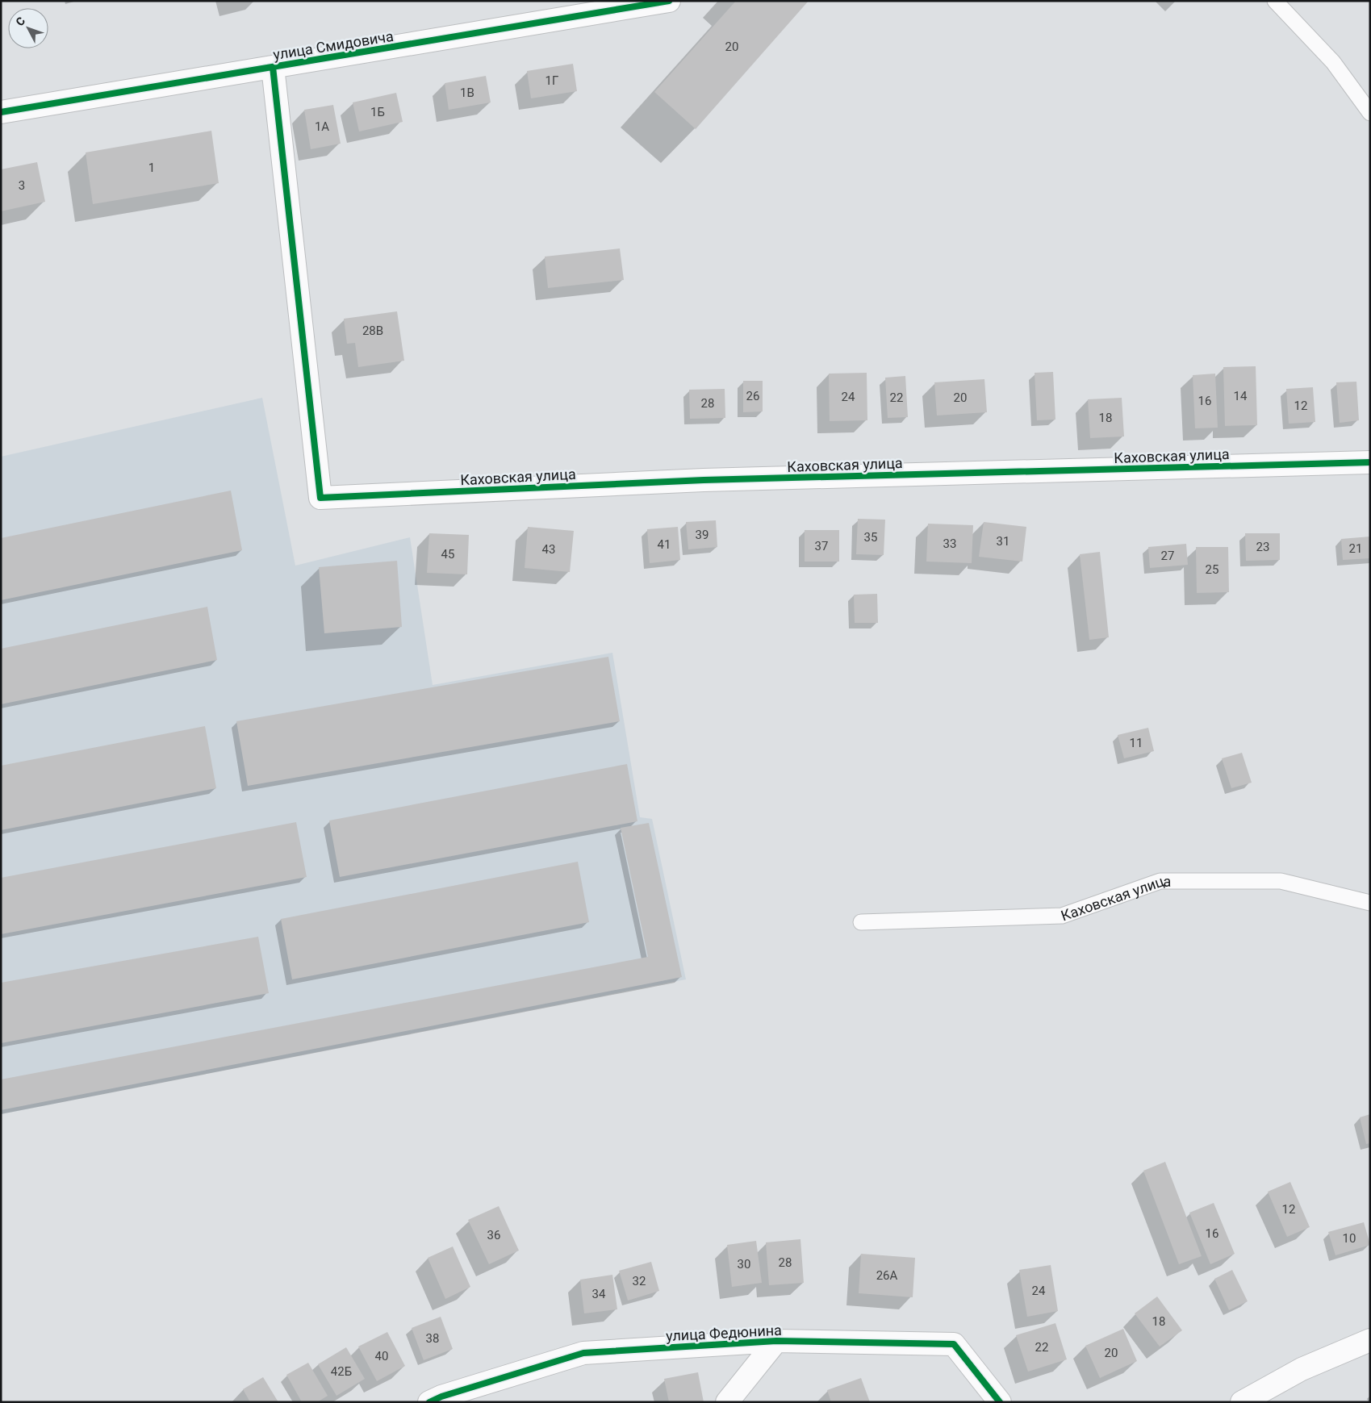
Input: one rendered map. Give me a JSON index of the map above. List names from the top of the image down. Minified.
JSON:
{"streets":{"street":["улица Смидовича","Каховская улица","улица Федюнина"]},"crossings":[["улица Смидовича","Каховская улица"]],"house_numbers":["20","1Г","1В","1Б","1А","1","3","28В","26","14","24","22","20","16","28","12","18","39","35","31","33","41","37","23","21","43","45","27","25","11","12","16","36","10","28","30","26А","32","24","34","18","38","22","20","40","42Б"],"north":"top left"}
